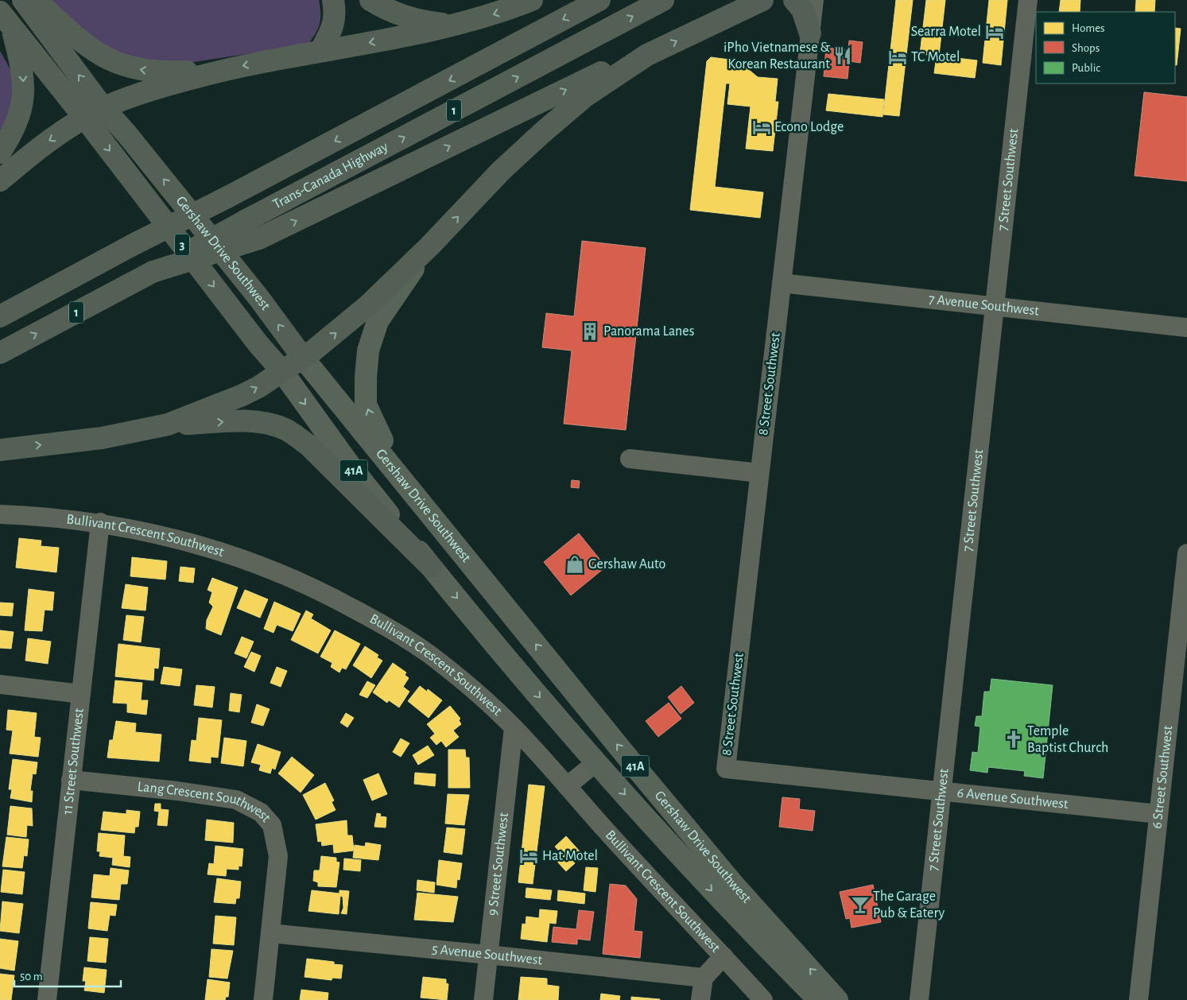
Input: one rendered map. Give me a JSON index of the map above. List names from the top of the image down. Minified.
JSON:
{"streets":{"highway":["1","Trans-Canada Highway","3","Gershaw Drive Southwest"],"main road":["41A"],"street":["7 Street Southwest","7 Avenue Southwest","8 Street Southwest","Bullivant Crescent Southwest","11 Street Southwest","6 Street Southwest","6 Avenue Southwest","Lang Crescent Southwest","9 Street Southwest","5 Avenue Southwest"]},"crossings":[["7 Street Southwest","7 Avenue Southwest"],["7 Street Southwest","6 Avenue Southwest"],["7 Avenue Southwest","8 Street Southwest"],["8 Street Southwest","6 Avenue Southwest"],["Bullivant Crescent Southwest","11 Street Southwest"],["Bullivant Crescent Southwest","9 Street Southwest"],["11 Street Southwest","Lang Crescent Southwest"],["6 Street Southwest","6 Avenue Southwest"],["Lang Crescent Southwest","5 Avenue Southwest"],["9 Street Southwest","5 Avenue Southwest"]],"places":{"hotel":["Searra Motel","TC Motel","Econo Lodge","Hat Motel"],"restaurant":["iPho Vietnamese & Korean Restaurant"],"building":["Panorama Lanes"],"shop":["Gershaw Auto"],"church":["Temple Baptist Church"],"bar":["The Garage Pub & Eatery"]},"legend":["Homes","Shops","Public"],"scale_bar":"50 m"}
